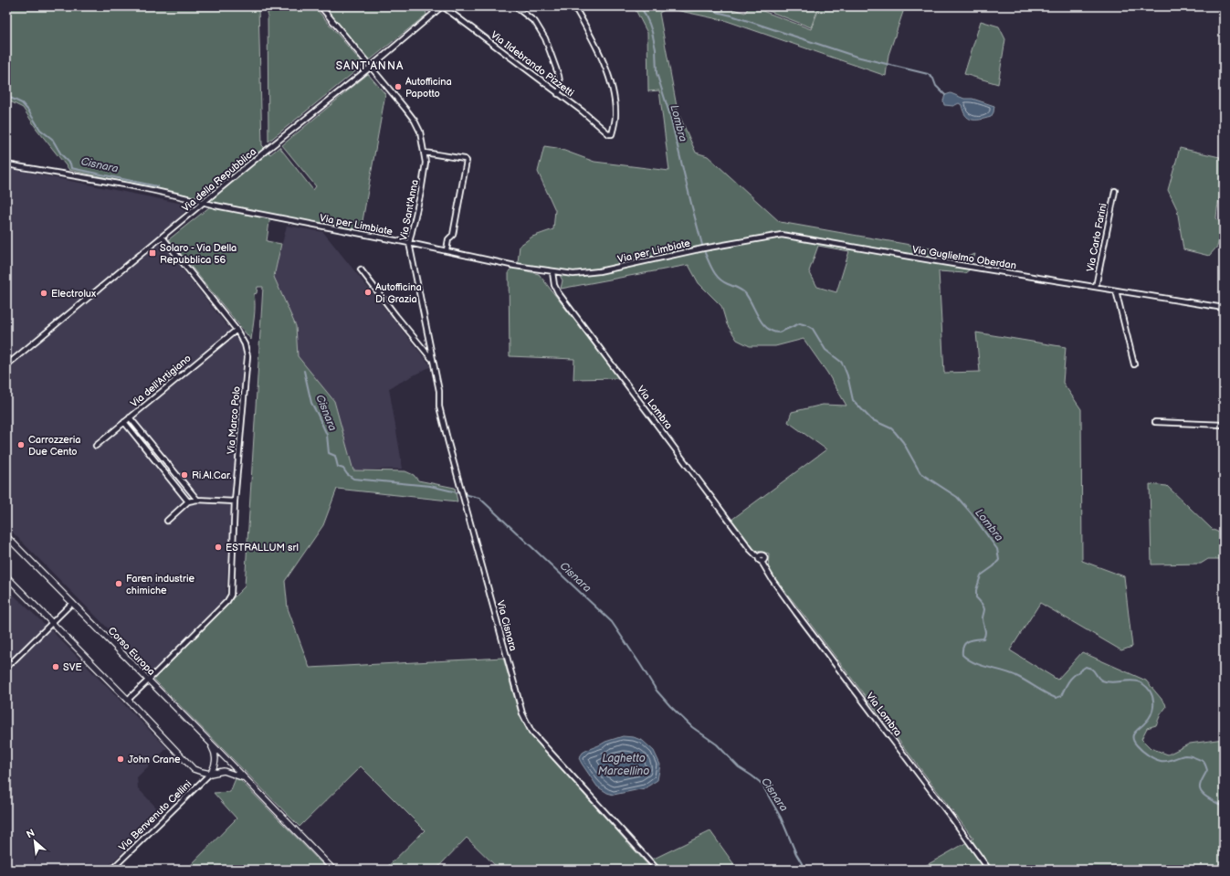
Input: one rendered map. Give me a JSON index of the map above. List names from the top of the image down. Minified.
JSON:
{"streets":{"street":["Via Ildebrando Pizzetti","Via della Repubblica","Via Sant'Anna","Via per Limbiate","Via Carlo Farini","Via Guglielmo Oberdan","Via dell'Artigiano","Via Lombra","Via Marco Polo","Via Cisnara","Corso Europa","Via Benvenuto Cellini"]},"crossings":[["Via Ildebrando Pizzetti","Via della Repubblica"],["Via della Repubblica","Via Sant'Anna"],["Via della Repubblica","Via per Limbiate"],["Via della Repubblica","Via Marco Polo"],["Via Sant'Anna","Via per Limbiate"],["Via Sant'Anna","Via Cisnara"],["Via per Limbiate","Via Guglielmo Oberdan"],["Via per Limbiate","Via Lombra"],["Via Carlo Farini","Via Guglielmo Oberdan"],["Via dell'Artigiano","Via Marco Polo"],["Via Marco Polo","Corso Europa"],["Corso Europa","Via Benvenuto Cellini"]],"districts":["SANT'ANNA"],"water":["Lombra","Cisnara","Laghetto Marcellino"],"places":{"other":["Autofficina Papotto","Autofficina Di Grazia","Electrolux","Carrozzeria Due Cento","Ri.Al.Car.","ESTRALLUM srl","Faren industrie chimiche","SVE","John Crane"],"transit":["Solaro - Via Della Repubblica 56"]},"north":"top left"}
